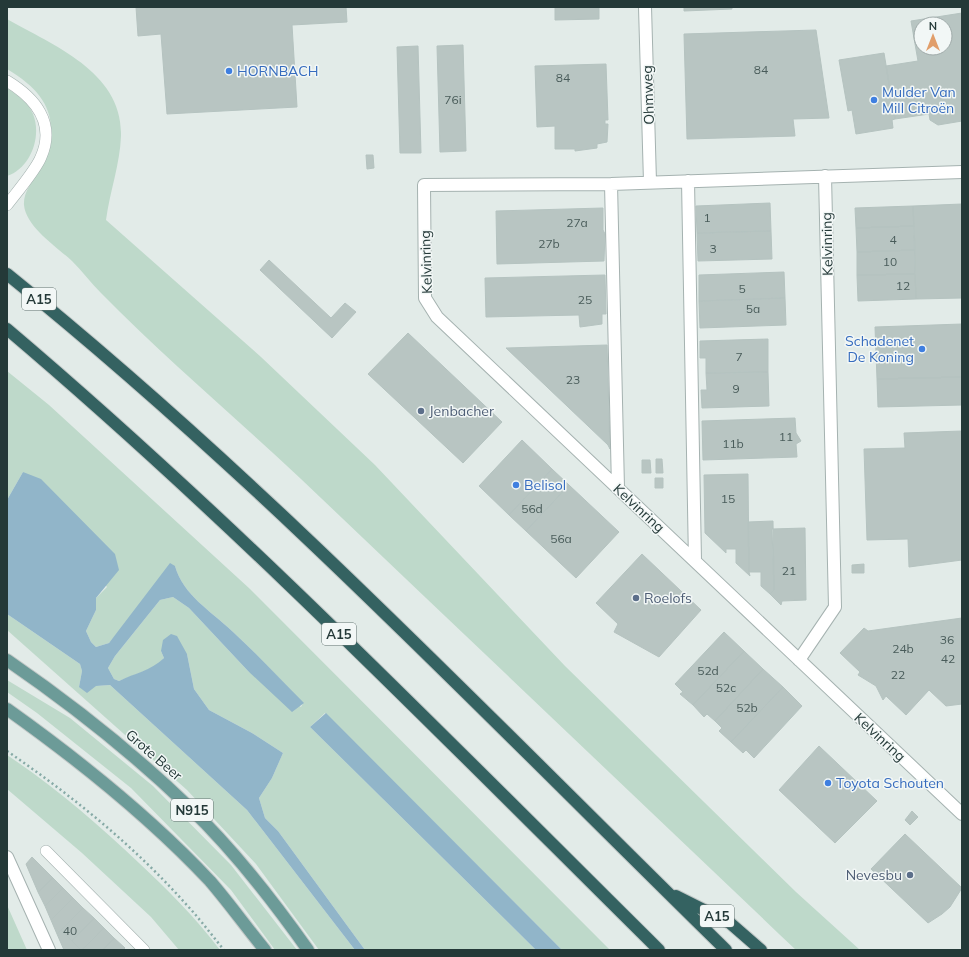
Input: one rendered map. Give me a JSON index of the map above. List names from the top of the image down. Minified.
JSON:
{"streets":{"highway":["A15"],"main road":["Grote Beer","N915"],"street":["Ohmweg","Kelvinring"]},"crossings":[["Ohmweg","Kelvinring"]],"places":["HORNBACH","Mulder Van Mill Citroën","Schadenet De Koning","Jenbacher","Belisol","Roelofs","Toyota Schouten","Nevesbu"],"house_numbers":["84","84","76i","1","27a","4","27b","3","10","12","5","25","5a","7","23","9","11","11b","15","56d","56a","21","36","24b","42","52d","22","52c","52b","40"],"north":"top"}
